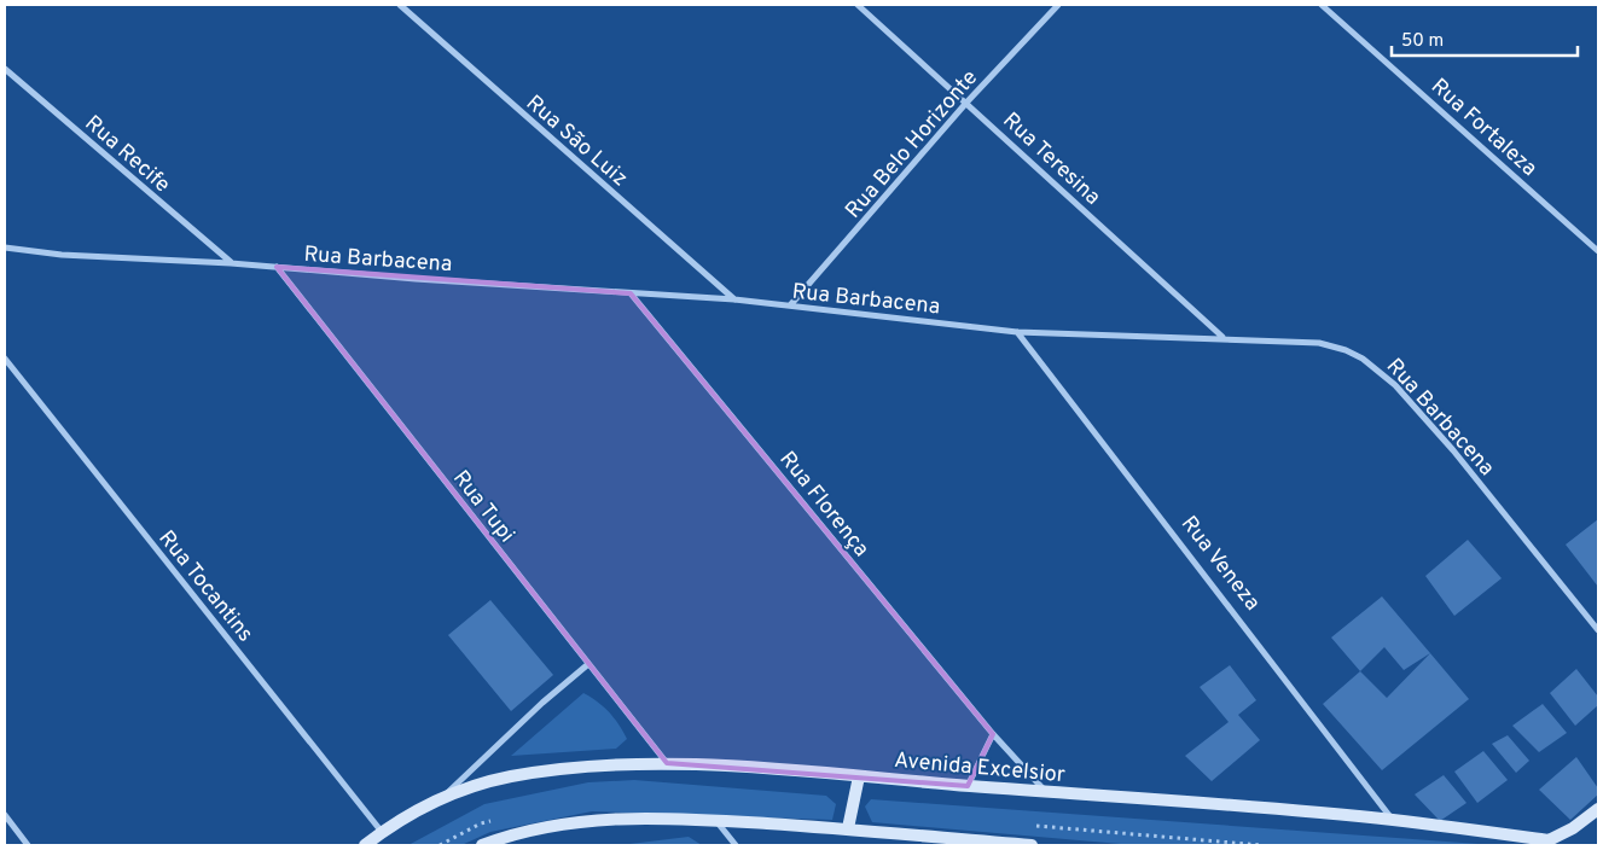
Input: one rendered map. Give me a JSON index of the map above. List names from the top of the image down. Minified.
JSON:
{"streets":{"street":["Rua Fortaleza","Rua São Luiz","Rua Belo Horizonte","Rua Recife","Rua Teresina","Rua Barbacena","Rua Florença","Rua Tupi","Rua Veneza","Rua Tocantins","Avenida Excelsior"]},"crossings":[["Rua São Luiz","Rua Barbacena"],["Rua Belo Horizonte","Rua Teresina"],["Rua Belo Horizonte","Rua Barbacena"],["Rua Recife","Rua Barbacena"],["Rua Teresina","Rua Barbacena"],["Rua Barbacena","Rua Florença"],["Rua Barbacena","Rua Tupi"],["Rua Barbacena","Rua Veneza"],["Rua Florença","Avenida Excelsior"],["Rua Tupi","Avenida Excelsior"],["Rua Veneza","Avenida Excelsior"],["Rua Tocantins","Avenida Excelsior"]],"scale_bar":"50 m"}
